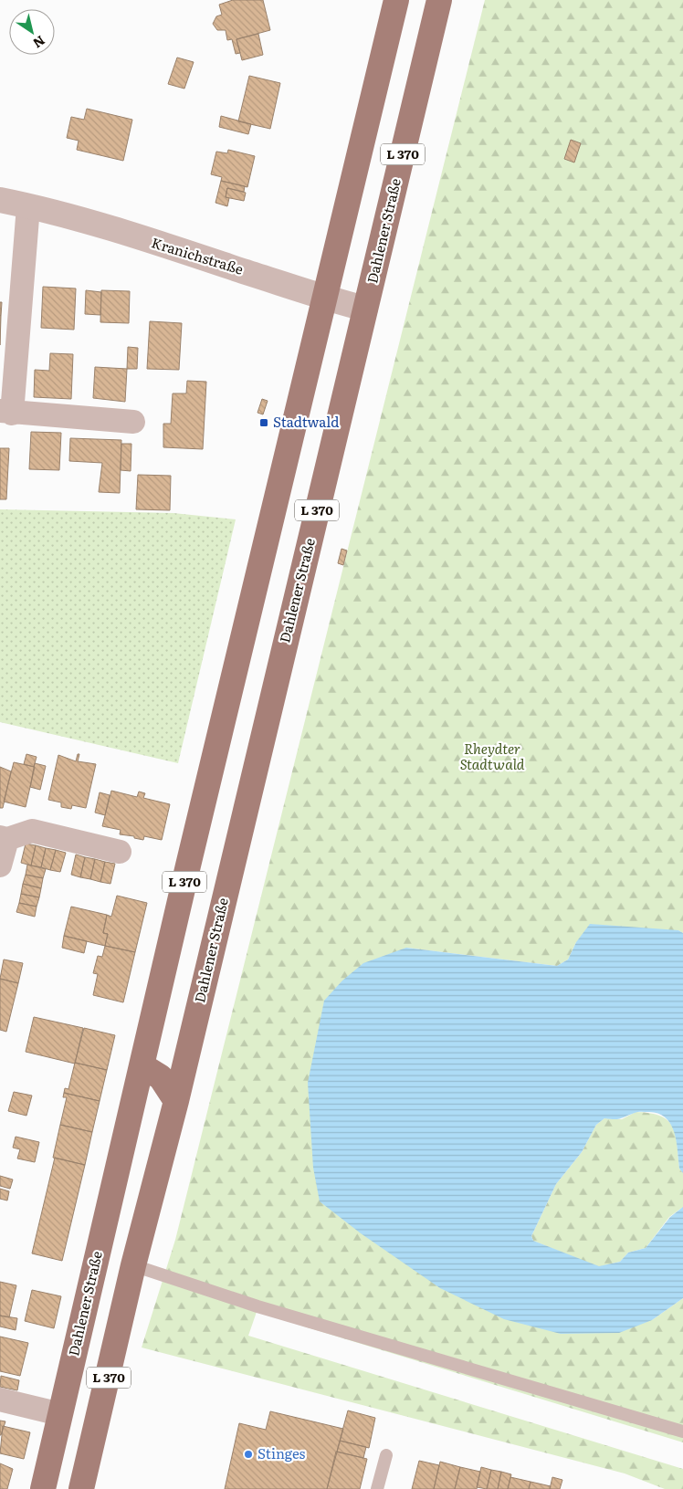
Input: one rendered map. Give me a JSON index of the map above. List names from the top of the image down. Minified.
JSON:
{"streets":{"main road":["L 370","Dahlener Straße"],"street":["Kranichstraße"]},"crossings":[["Dahlener Straße","Kranichstraße"]],"parks":["Rheydter Stadtwald"],"places":{"transit":["Stadtwald"],"other":["Stinges"]},"north":"bottom right"}
